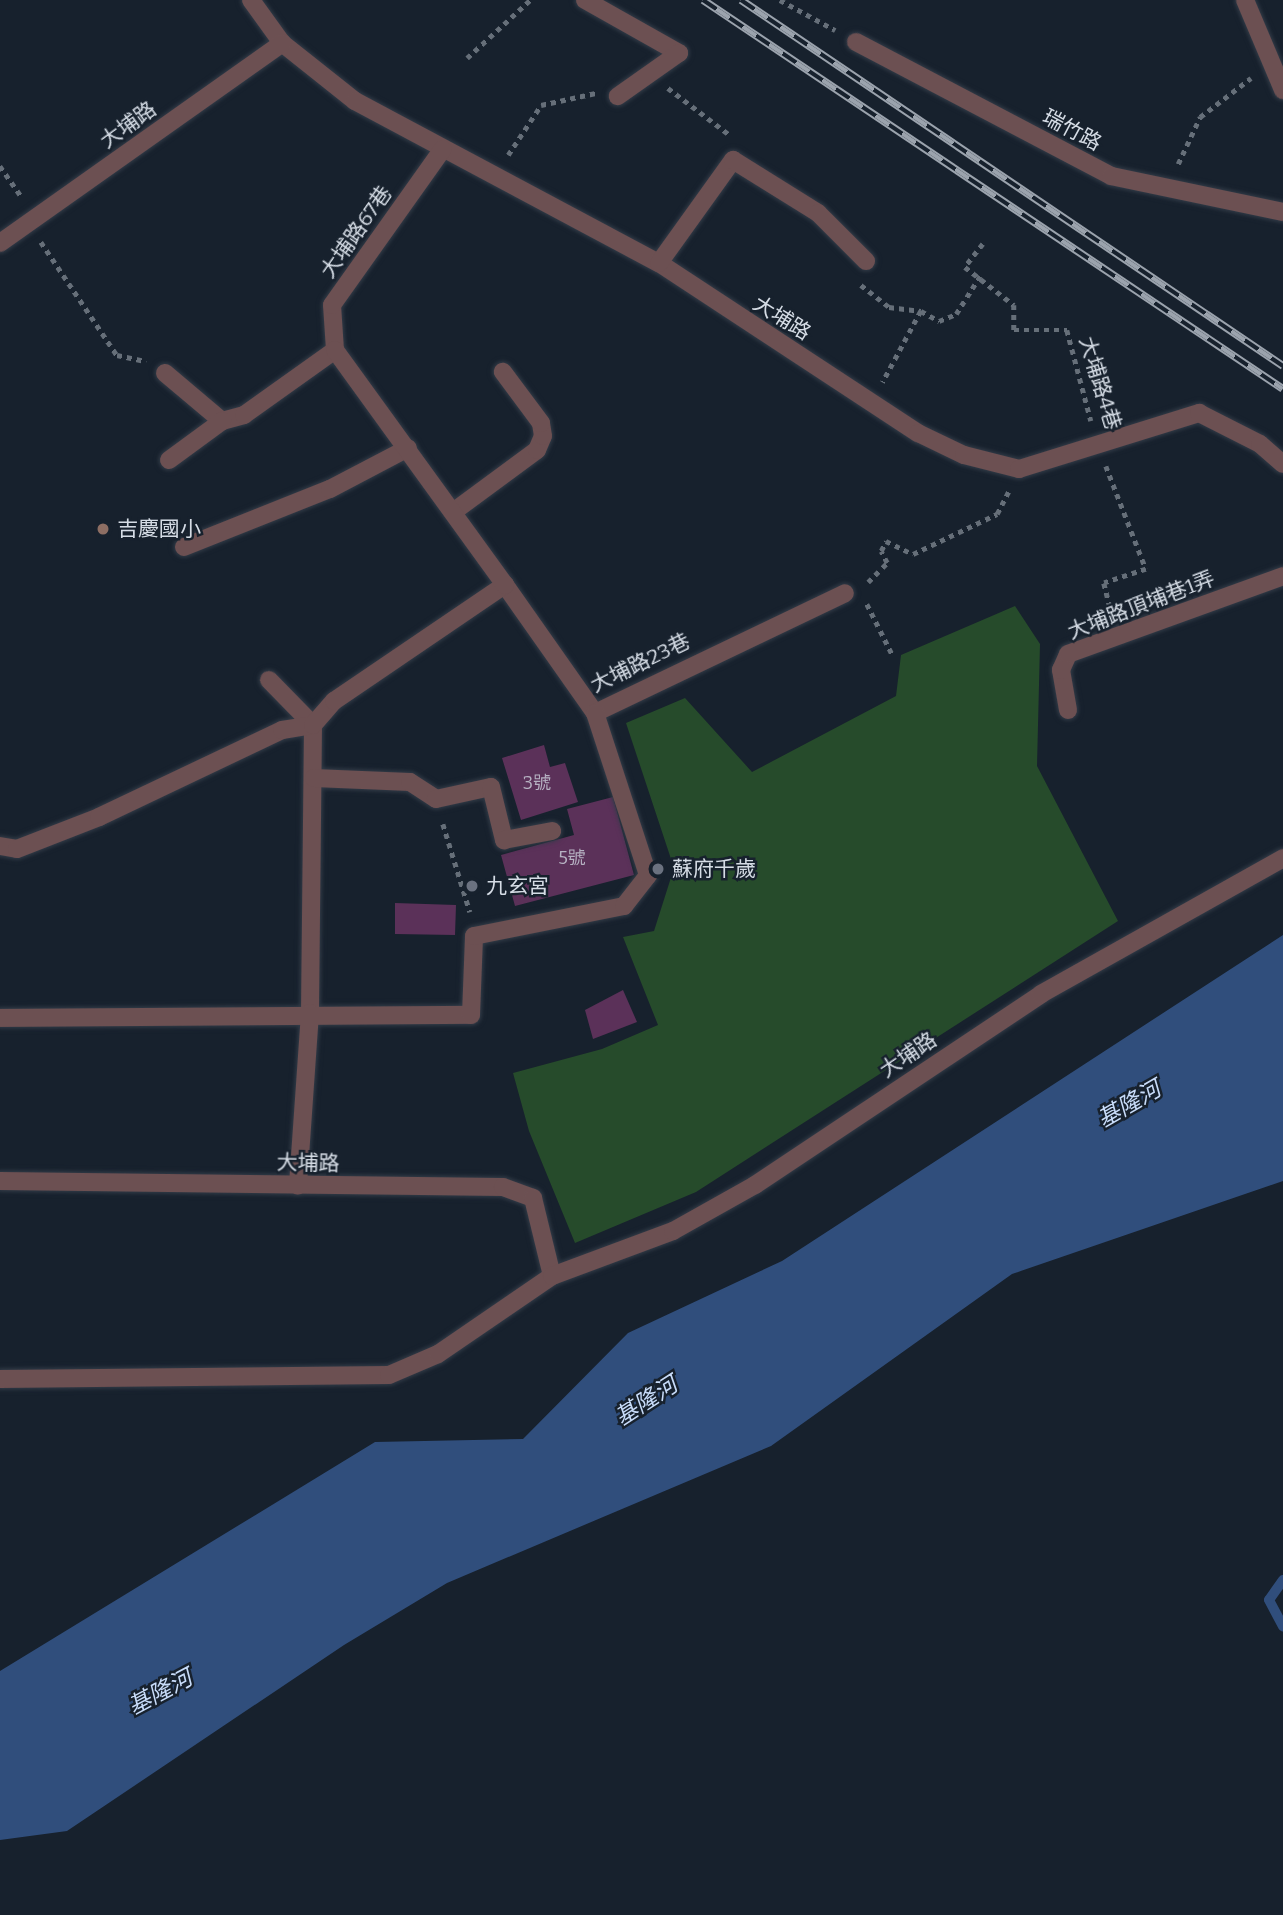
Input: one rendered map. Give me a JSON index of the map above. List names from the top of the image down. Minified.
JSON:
{"streets":{"street":["大埔路","瑞竹路","大埔路67巷","大埔路頂埔巷1弄","大埔路23巷"],"path":["大埔路4巷"]},"crossings":[["大埔路","大埔路67巷"],["大埔路","大埔路4巷"],["大埔路67巷","大埔路23巷"]],"water":["基隆河"],"places":["吉慶國小","蘇府千歲","九玄宮"],"house_numbers":["3號","5號"]}
